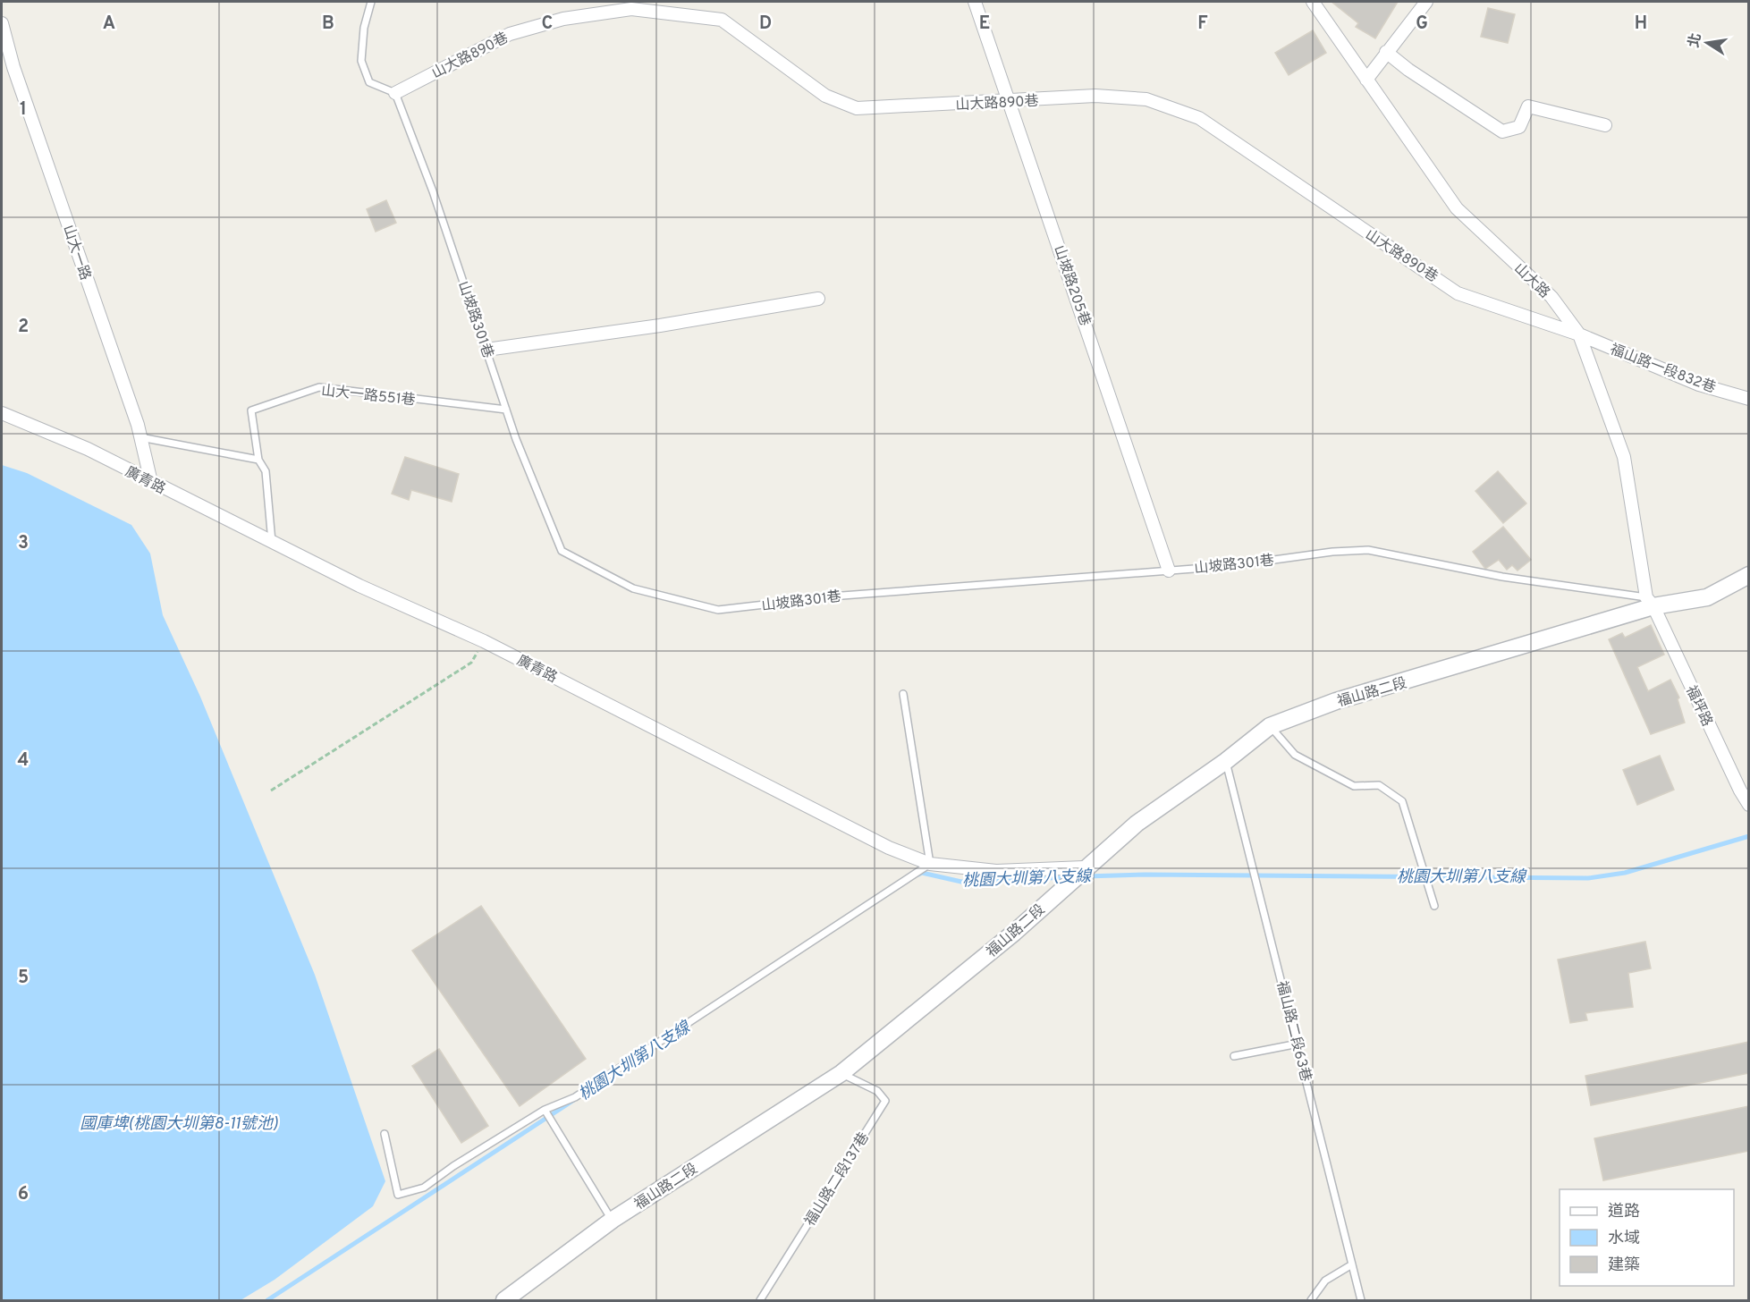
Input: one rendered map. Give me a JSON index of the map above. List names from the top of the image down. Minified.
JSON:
{"streets":{"street":["山大路890巷","山大一路","山大路","山坡路205巷","福山路一段832巷","廣青路","福山路二段","福坪路"],"lane":["山坡路301巷","山大一路551巷","福山路二段63巷","福山路二段137巷"]},"crossings":[["山大路890巷","山大路"],["山大路890巷","山坡路205巷"],["山大路890巷","山坡路301巷"],["山大路890巷","福山路一段832巷"],["山大一路","廣青路"],["山大路","山坡路301巷"],["山大路","福山路一段832巷"],["山大路","福山路二段"],["山大路","福坪路"],["山坡路205巷","山坡路301巷"],["山坡路301巷","山大一路551巷"],["山坡路301巷","福山路二段"],["山坡路301巷","福坪路"],["山大一路551巷","廣青路"],["廣青路","福山路二段"],["福山路二段","福坪路"],["福山路二段","福山路二段63巷"],["福山路二段","福山路二段137巷"]],"water":["桃園大圳第八支線","國庫埤(桃園大圳第8-11號池)"],"legend":["道路","水域","建築"],"north":"left","grid":{"columns":["A","B","C","D","E","F","G","H"],"rows":["1","2","3","4","5","6"]}}
